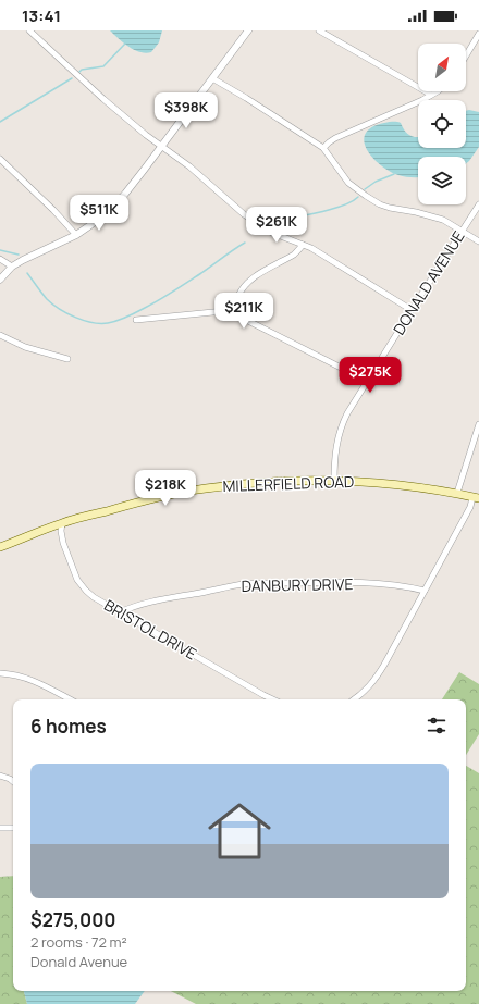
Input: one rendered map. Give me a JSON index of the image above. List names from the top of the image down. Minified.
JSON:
{"streets":{"main road":["MILLERFIELD ROAD"],"street":["DONALD AVENUE","DANBURY DRIVE","BRISTOL DRIVE"]},"crossings":[["DONALD AVENUE","MILLERFIELD ROAD"],["MILLERFIELD ROAD","BRISTOL DRIVE"],["DANBURY DRIVE","BRISTOL DRIVE"]],"north":"top right","page":{"status":"13:41","price":["$398K","$511K","$261K","$211K","$275K","$218K"],"heading":"6 homes","list":[{"name":"$275,000","note":"2 rooms · 72 m² · Donald Avenue"}]}}
